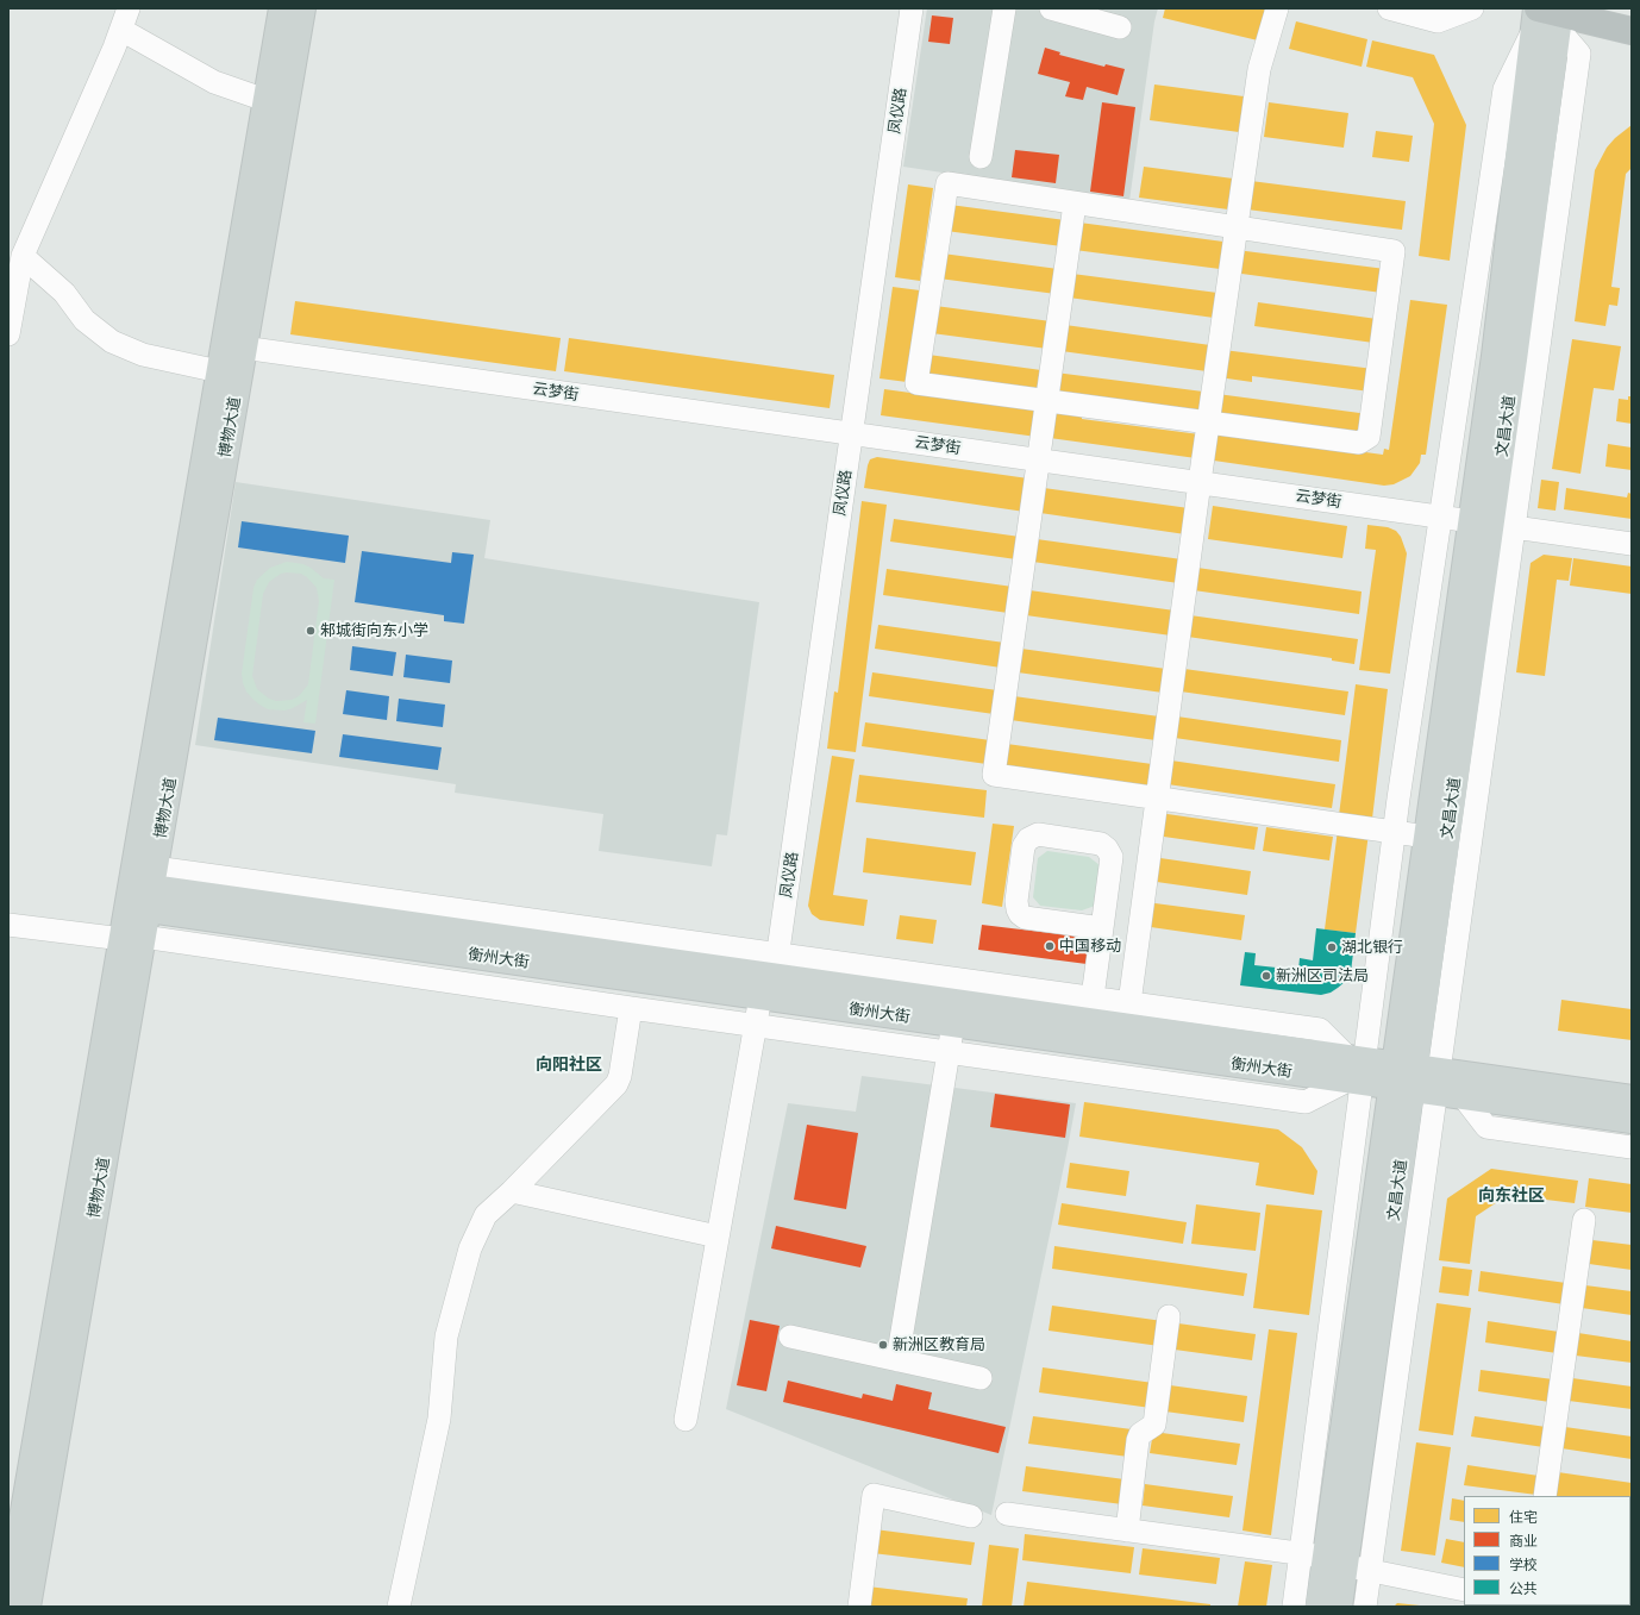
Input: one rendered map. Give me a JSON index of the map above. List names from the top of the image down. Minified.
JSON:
{"streets":{"main road":["文昌大道","博物大道","衡州大街"],"street":["凤仪路","云梦街"]},"crossings":[["凤仪路","云梦街"],["凤仪路","衡州大街"],["云梦街","文昌大道"],["云梦街","博物大道"],["文昌大道","衡州大街"],["博物大道","衡州大街"]],"districts":["向阳社区","向东社区"],"places":["邾城街向东小学","中国移动","湖北银行","新洲区司法局","新洲区教育局"],"legend":["住宅","商业","学校","公共"]}
